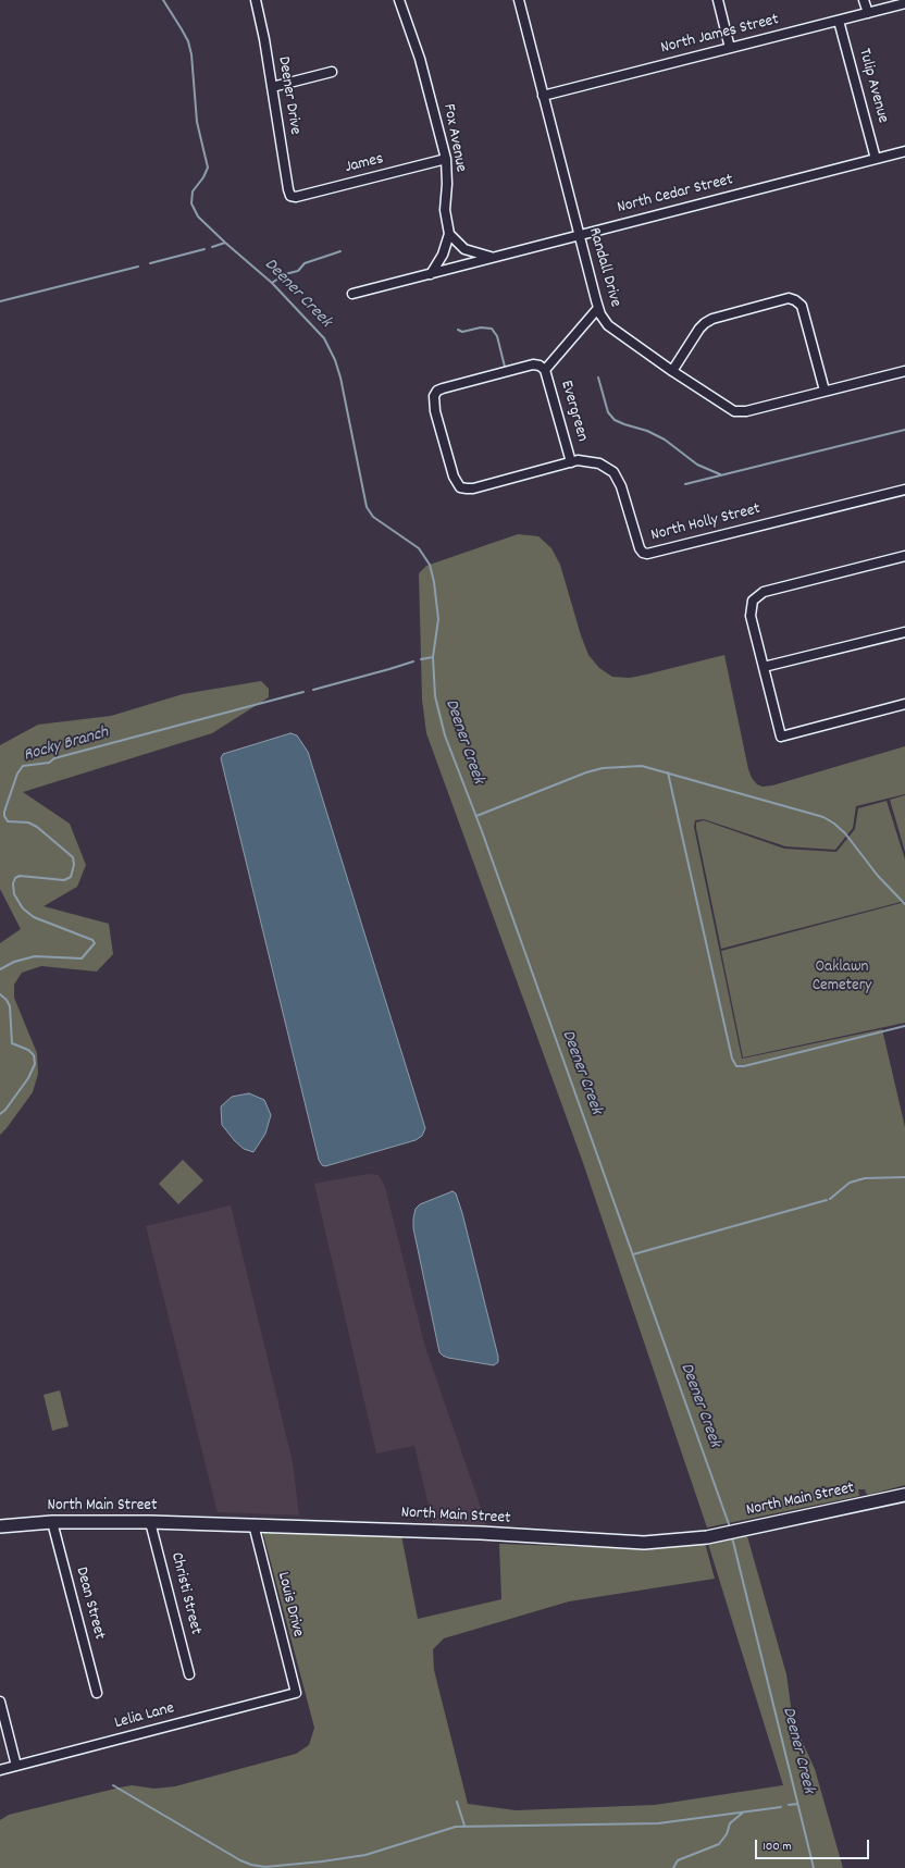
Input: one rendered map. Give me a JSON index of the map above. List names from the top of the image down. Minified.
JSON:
{"streets":{"street":["North James Street","Tulip Avenue","Deener Drive","Fox Avenue","James","North Cedar Street","Randall Drive","Evergreen","North Holly Street","North Main Street","Christi Street","Dean Street","Louis Drive","Lelia Lane"]},"crossings":[["North James Street","Tulip Avenue"],["North James Street","Randall Drive"],["Tulip Avenue","North Cedar Street"],["Deener Drive","James"],["Fox Avenue","James"],["North Cedar Street","Randall Drive"],["Evergreen","North Holly Street"],["North Main Street","Christi Street"],["North Main Street","Dean Street"],["North Main Street","Louis Drive"],["Louis Drive","Lelia Lane"]],"water":["Deener Creek","Rocky Branch"],"parks":["Oaklawn Cemetery"],"scale_bar":"100 m"}
